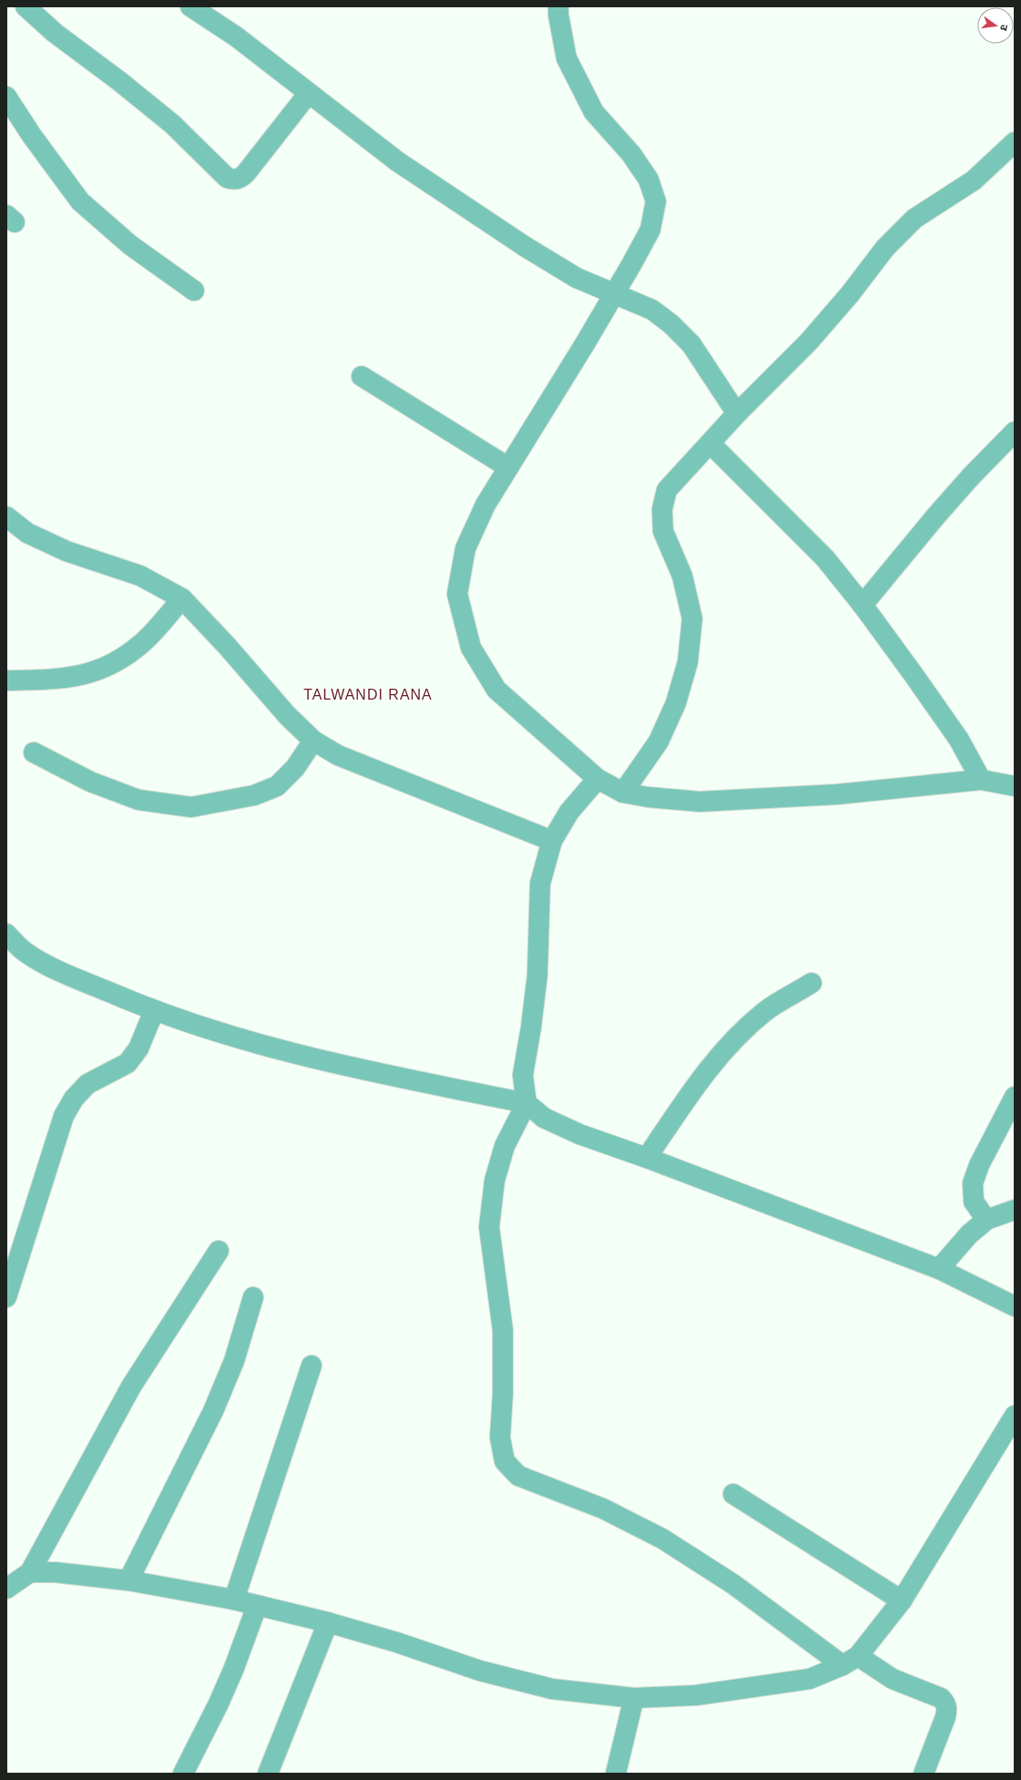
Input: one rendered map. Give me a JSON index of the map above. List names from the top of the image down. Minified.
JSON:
{"districts":["TALWANDI RANA"],"north":"right"}
